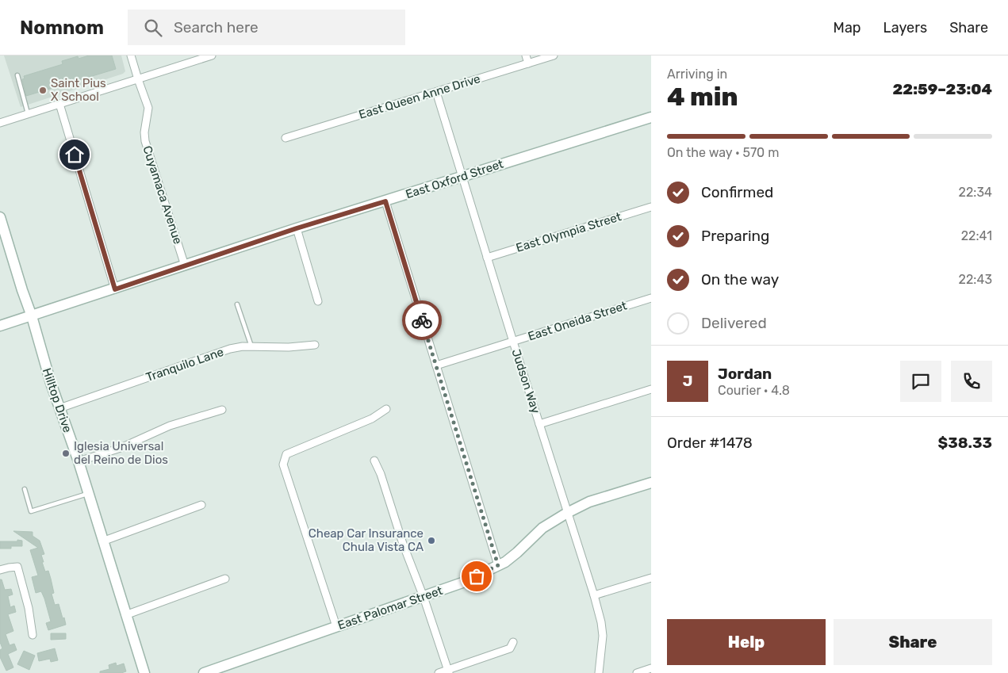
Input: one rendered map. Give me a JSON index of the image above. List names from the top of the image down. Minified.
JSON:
{"streets":{"main road":["East Oxford Street","Hilltop Drive","East Palomar Street"],"street":["East Queen Anne Drive","Cuyamaca Avenue","East Olympia Street","East Oneida Street","Tranquilo Lane","Judson Way"]},"crossings":[["East Queen Anne Drive","Judson Way"],["East Oxford Street","Cuyamaca Avenue"],["East Oxford Street","Judson Way"],["East Oxford Street","Hilltop Drive"],["East Olympia Street","Judson Way"],["East Oneida Street","Judson Way"],["Tranquilo Lane","Hilltop Drive"],["Judson Way","East Palomar Street"]],"places":["Saint Pius X School","Iglesia Universal del Reino de Dios","Cheap Car Insurance Chula Vista CA"],"page":{"header":"Nomnom","search":"Search here","nav":["Map","Layers","Share"],"heading":["4 min","Arriving in","22:59–23:04"],"panel":["Jordan","Courier · 4.8","Order #1478","$38.33"],"bar":"On the way · 570 m","list":[["Confirmed","22:34"],["Preparing","22:41"],["On the way","22:43"],"Delivered"],"round":"J","buttons":["Help","Share"]}}
